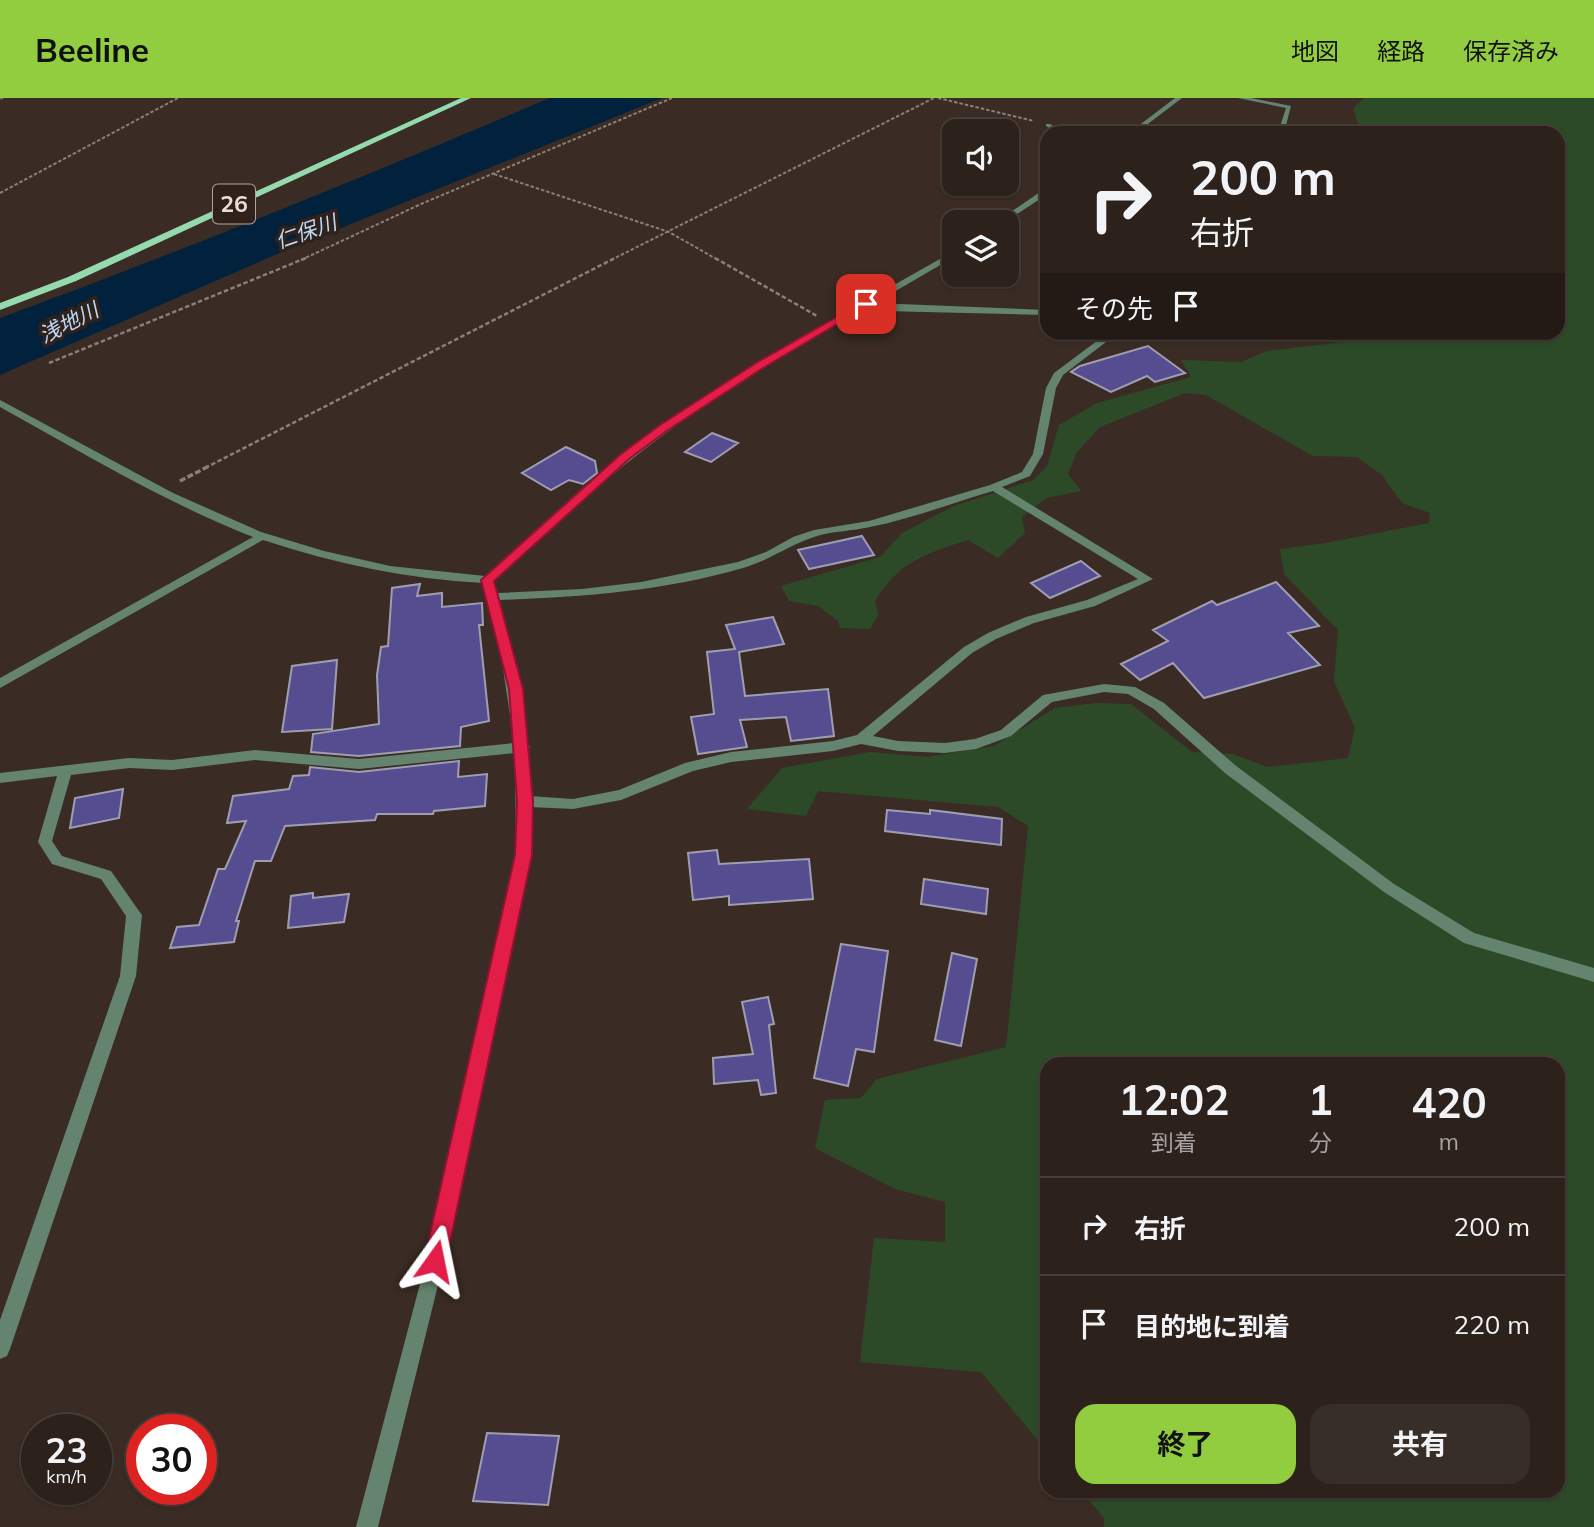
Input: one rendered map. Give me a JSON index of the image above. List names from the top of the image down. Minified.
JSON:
{"streets":{"main road":["26"]},"water":["仁保川","浅地川"],"page":{"header":"Beeline","nav":["地図","経路","保存済み"],"turn":["200 m","右折"],"then":"その先","eta":["12:02","到着","1","分","420","m"],"list":[{"name":"右折","value":"200 m"},{"name":"目的地に到着","value":"220 m"}],"buttons":["終了","共有"],"speed":"23 km/h","limit":"30"}}
